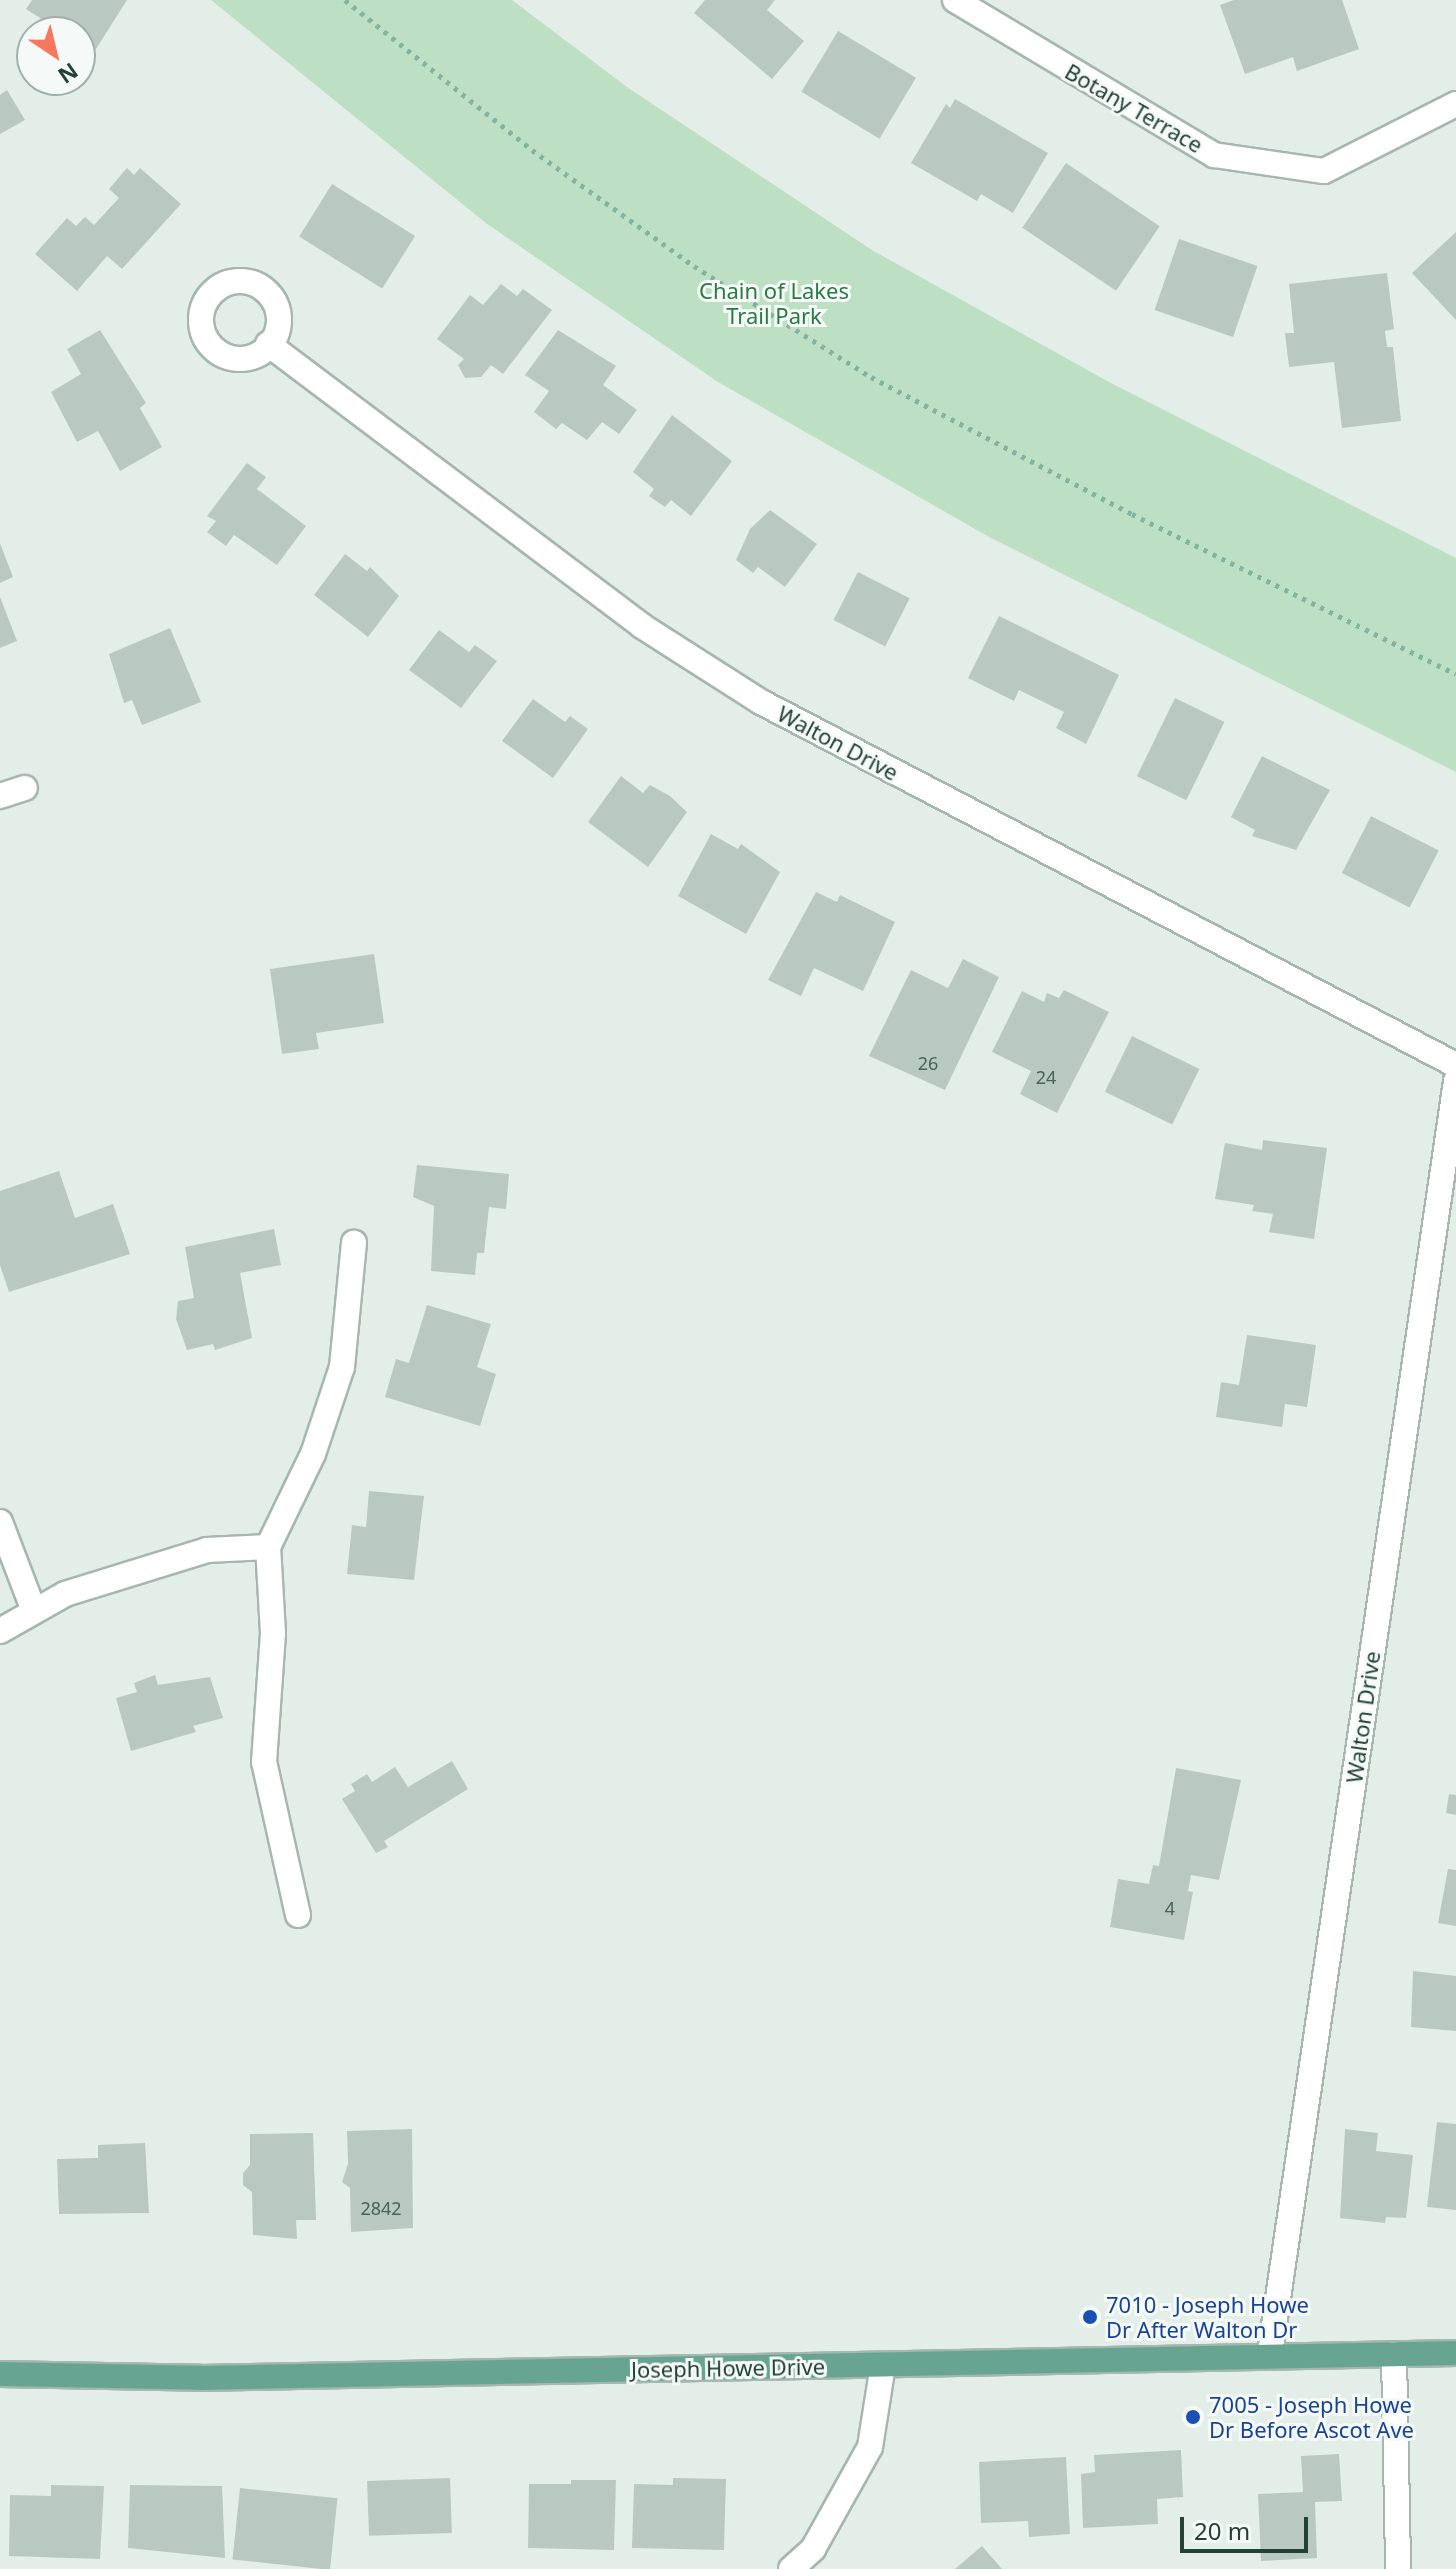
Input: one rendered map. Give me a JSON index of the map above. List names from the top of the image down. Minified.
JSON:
{"streets":{"main road":["Joseph Howe Drive"],"street":["Botany Terrace","Walton Drive"]},"crossings":[["Walton Drive","Joseph Howe Drive"]],"parks":["Chain of Lakes Trail Park"],"places":["7010 - Joseph Howe Dr After Walton Dr","7005 - Joseph Howe Dr Before Ascot Ave"],"house_numbers":["26","24","4","2842"],"scale_bar":"20 m","north":"bottom right"}
